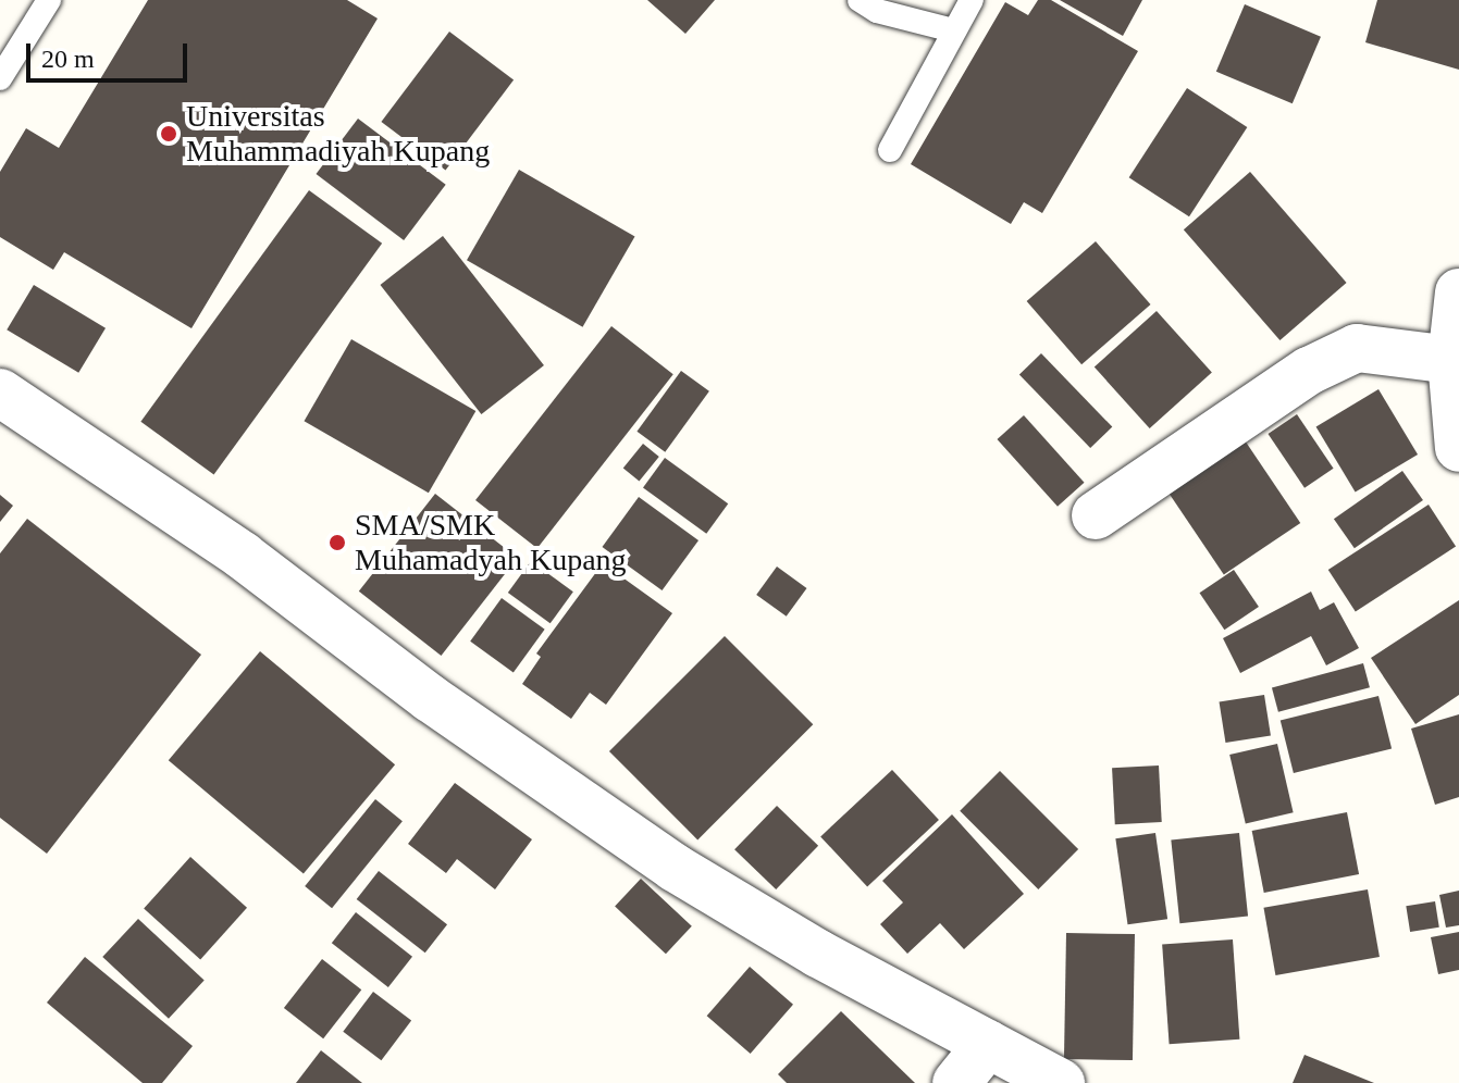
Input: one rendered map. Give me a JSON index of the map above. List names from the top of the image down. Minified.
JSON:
{"places":["Universitas Muhammadiyah Kupang","SMA/SMK Muhamadyah Kupang"],"scale_bar":"20 m"}
